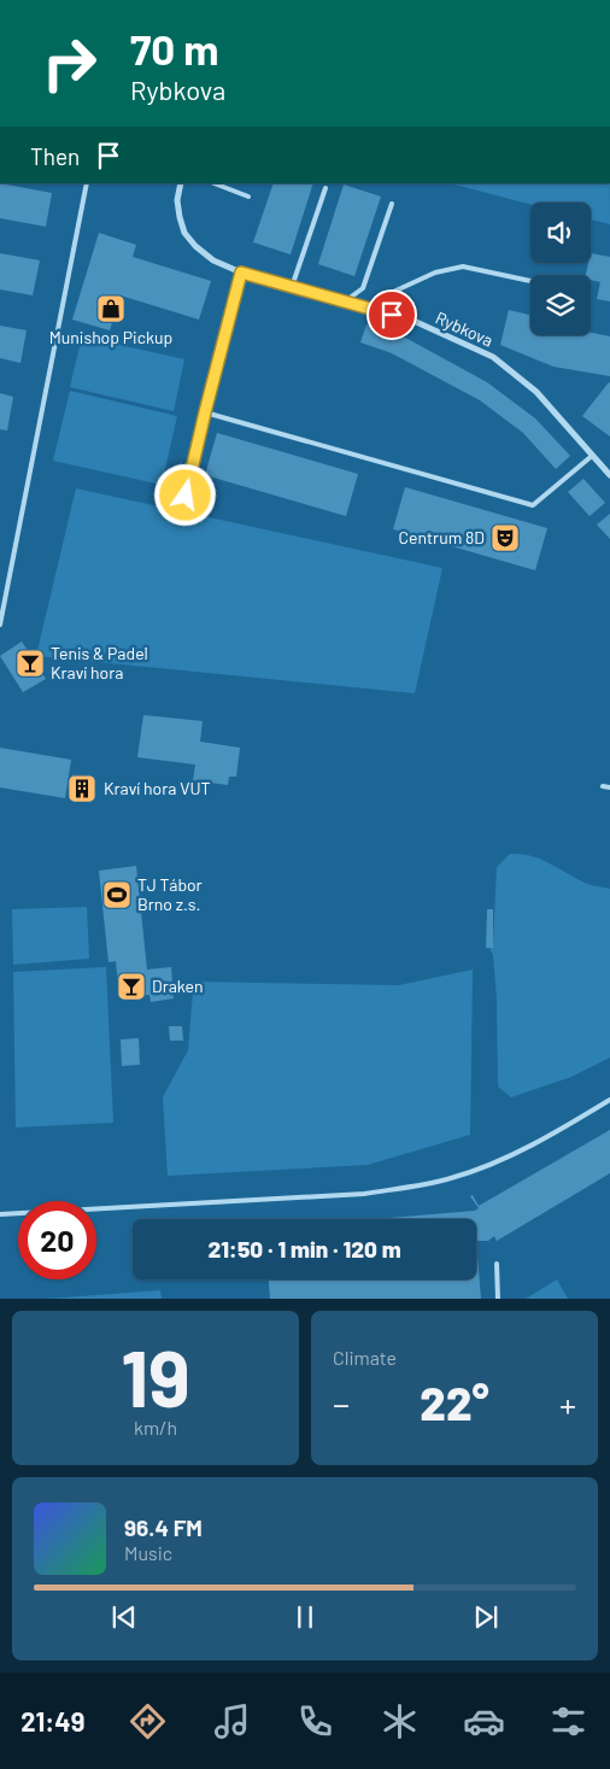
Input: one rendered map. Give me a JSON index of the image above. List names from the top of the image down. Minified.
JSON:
{"streets":{"street":["Rybkova"]},"places":{"shop":["Munishop Pickup"],"theatre":["Centrum 8D"],"bar":["Tenis & Padel Kraví hora","Draken"],"building":["Kraví hora VUT"],"sports":["TJ Tábor Brno z.s."]},"page":{"turn":["70 m","Rybkova"],"then":"Then","limit":"20","trip":"21:50 · 1 min · 120 m","tile":[["19","km/h"],"Climate"],"heat":["−","22°","+"],"song":["96.4 FM","Music"],"tabs":"21:49"}}
